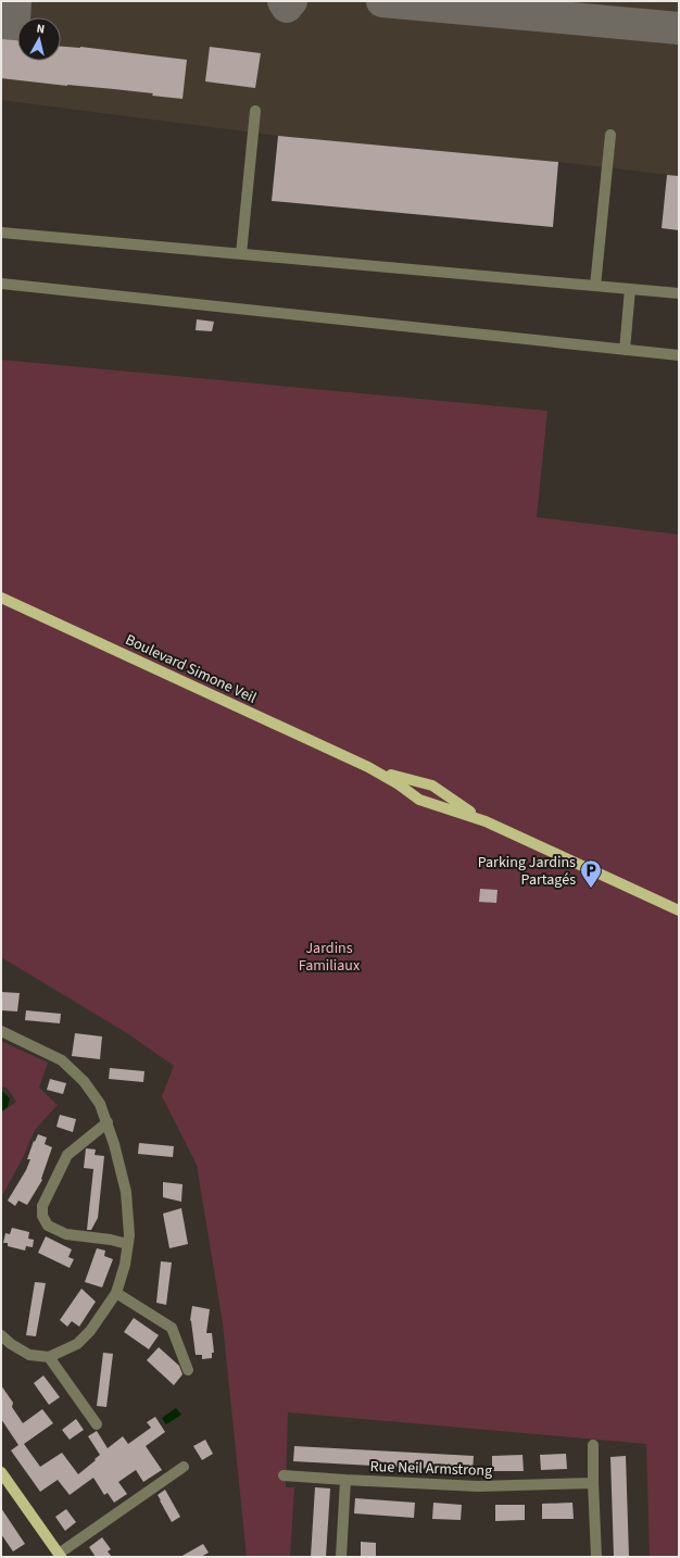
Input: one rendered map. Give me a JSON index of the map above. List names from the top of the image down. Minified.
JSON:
{"streets":{"main road":["Boulevard Simone Veil"],"street":["Rue Neil Armstrong"]},"parks":["Jardins Familiaux"],"places":{"parking":["Parking Jardins Partagés"]},"north":"top"}
